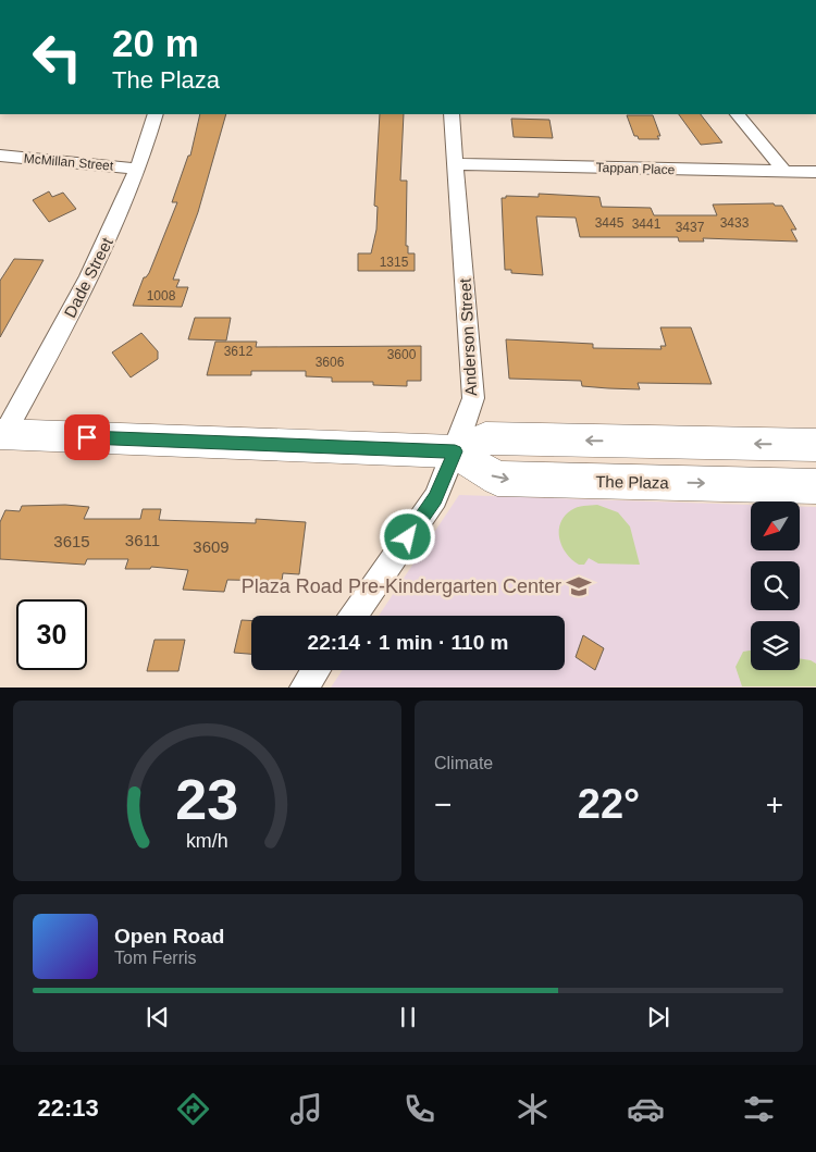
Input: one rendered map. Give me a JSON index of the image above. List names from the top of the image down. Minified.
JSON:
{"streets":{"main road":["The Plaza"],"street":["McMillan Street","Tappan Place","Dade Street","Anderson Street"]},"crossings":[["McMillan Street","Dade Street"],["Tappan Place","Anderson Street"],["Anderson Street","The Plaza"]],"places":{"school or university":["Plaza Road Pre-Kindergarten Center"]},"house_numbers":["3445","3433","3441","3437","1315","1008","3612","3600","3606","3611","3615","3609"],"north":"bottom left","page":{"turn":["20 m","The Plaza"],"limit":"30","trip":"22:14 · 1 min · 110 m","tile":"Climate","heat":["−","22°","+"],"song":["Open Road","Tom Ferris"],"tabs":"22:13","gauge":["23","km/h"]}}
